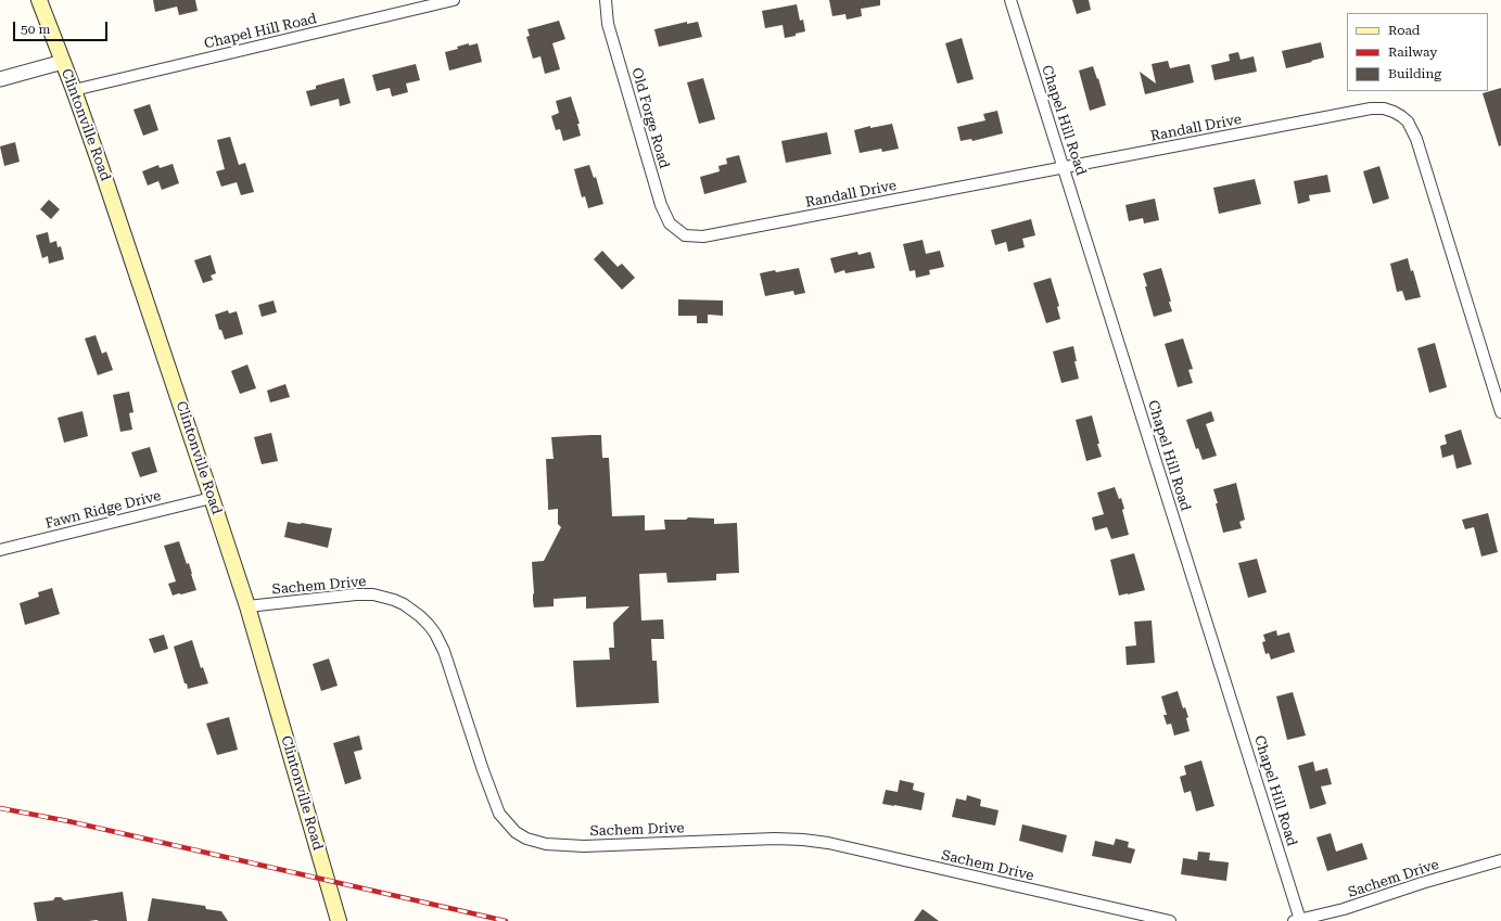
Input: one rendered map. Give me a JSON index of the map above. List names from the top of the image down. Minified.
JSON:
{"streets":{"main road":["Clintonville Road"],"street":["Chapel Hill Road","Old Forge Road","Randall Drive","Fawn Ridge Drive","Sachem Drive"]},"crossings":[["Chapel Hill Road","Clintonville Road"],["Chapel Hill Road","Randall Drive"],["Chapel Hill Road","Sachem Drive"],["Old Forge Road","Randall Drive"],["Clintonville Road","Fawn Ridge Drive"],["Clintonville Road","Sachem Drive"]],"legend":["Road","Railway","Building"],"scale_bar":"50 m"}
